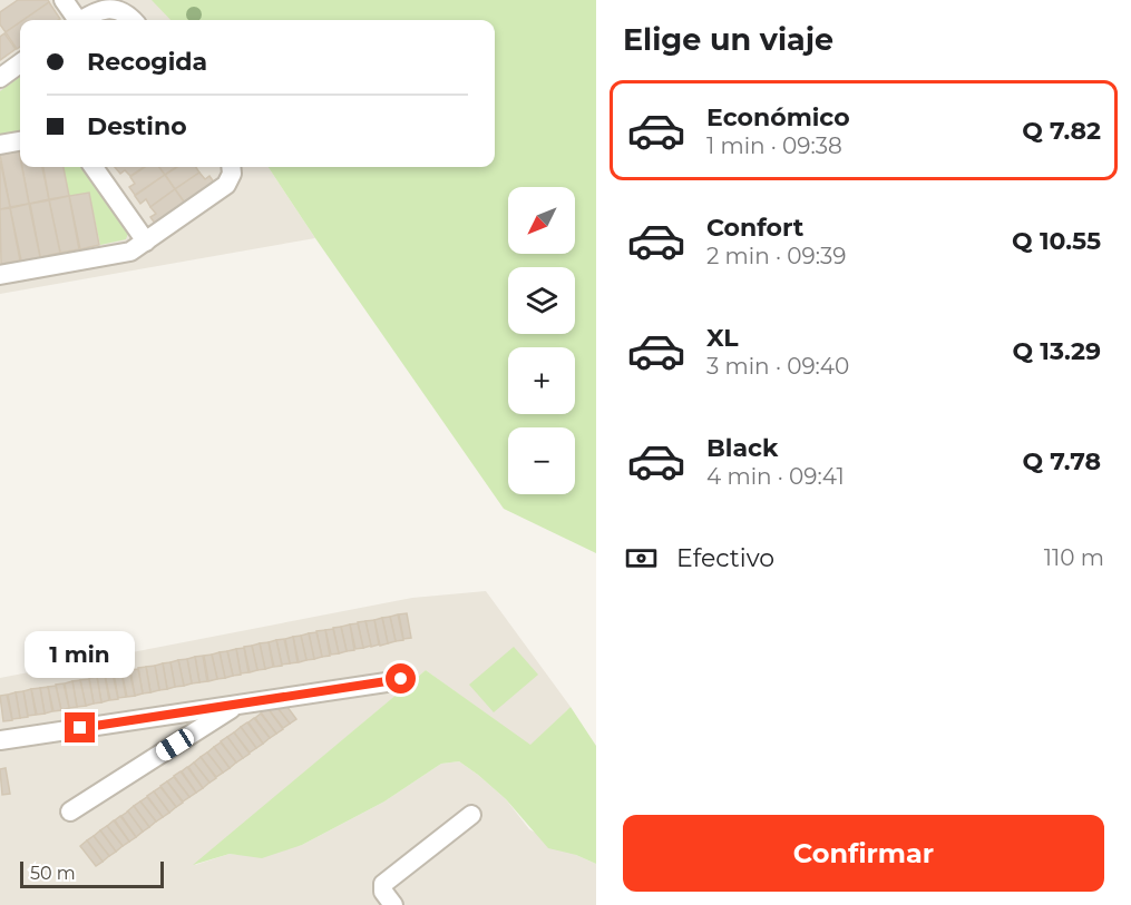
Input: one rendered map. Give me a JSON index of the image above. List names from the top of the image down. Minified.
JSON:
{"scale_bar":"50 m","north":"bottom left","page":{"heading":"Elige un viaje","banner":["Recogida","Destino"],"list":[{"name":"Económico","note":"1 min · 09:38","value":"Q 7.82"},{"name":"Confort","note":"2 min · 09:39","value":"Q 10.55"},{"name":"XL","note":"3 min · 09:40","value":"Q 13.29"},{"name":"Black","note":"4 min · 09:41","value":"Q 7.78"}],"map_buttons":["+","−"],"pay":["Efectivo","110 m"],"bubble":"1 min","buttons":"Confirmar","scale":"50 m"}}
